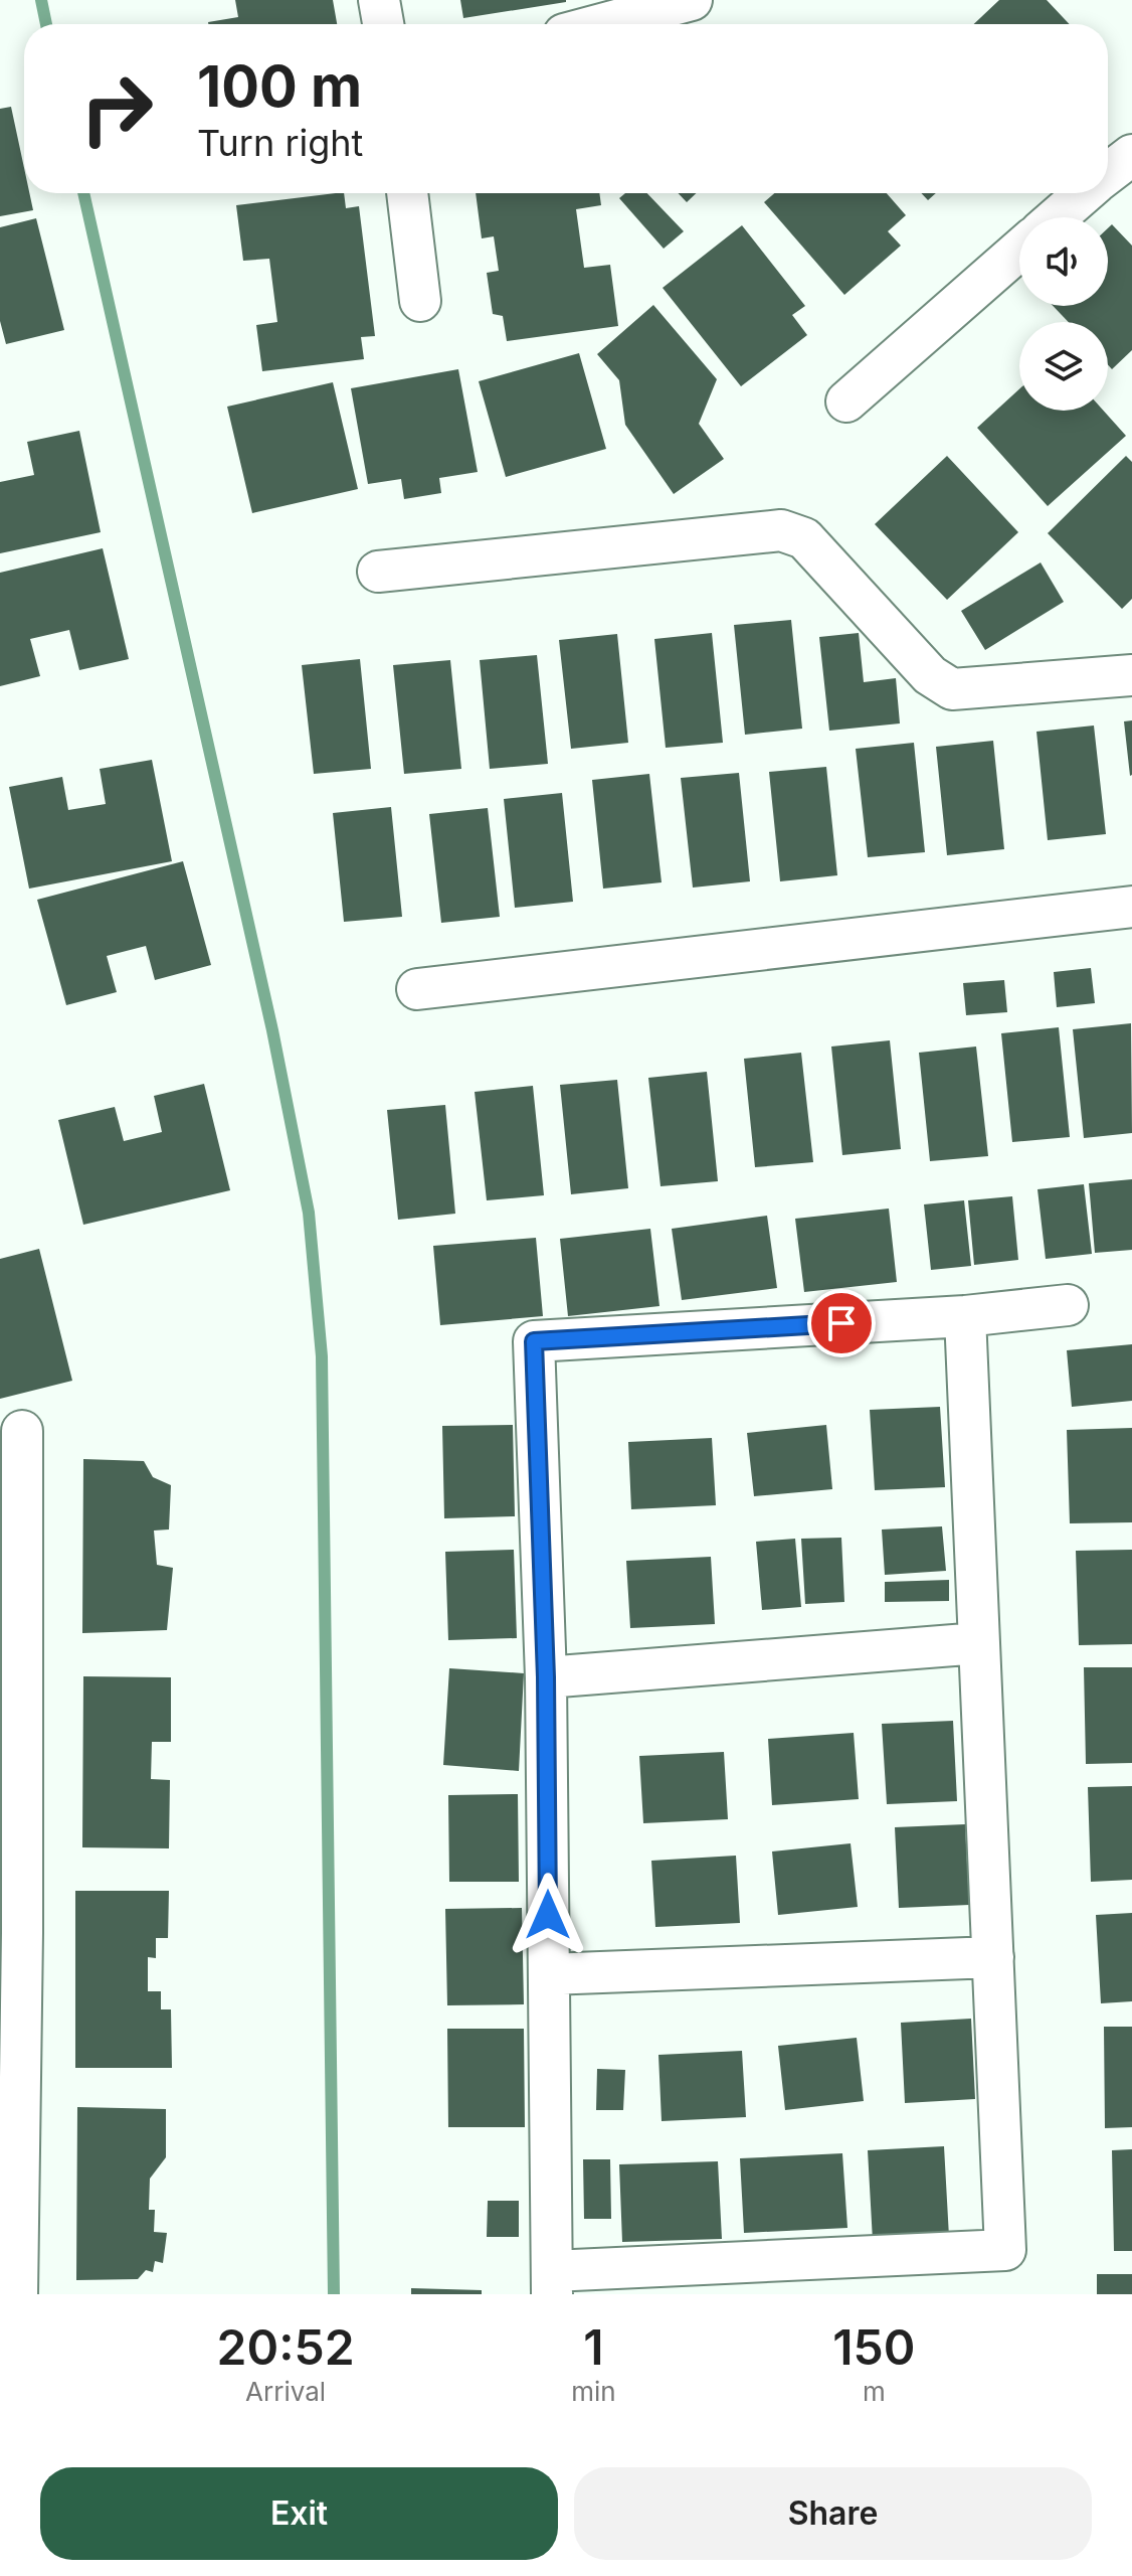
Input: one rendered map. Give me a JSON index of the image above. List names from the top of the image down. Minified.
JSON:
{"page":{"turn":["100 m","Turn right"],"eta":["20:52","Arrival","1","min","150","m"],"buttons":["Exit","Share"]}}
